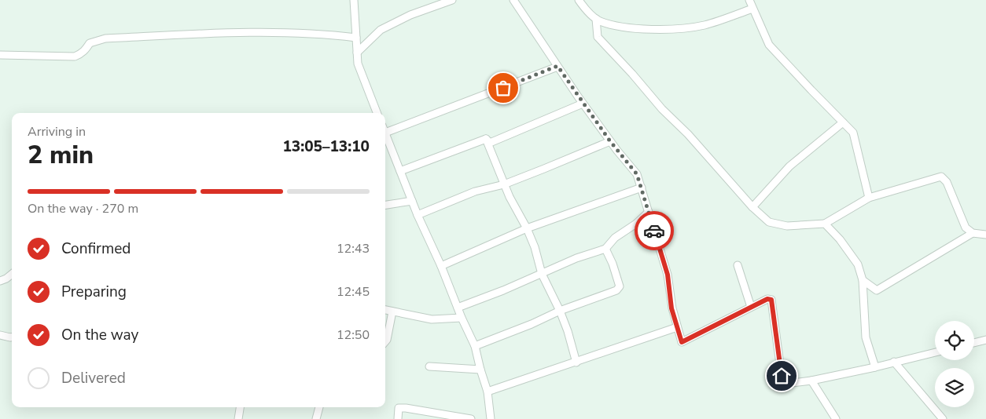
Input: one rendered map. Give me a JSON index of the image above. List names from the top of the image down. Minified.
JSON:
{"page":{"heading":["2 min","Arriving in","13:05–13:10"],"bar":"On the way · 270 m","list":[["Confirmed","12:43"],["Preparing","12:45"],["On the way","12:50"],"Delivered"]}}
